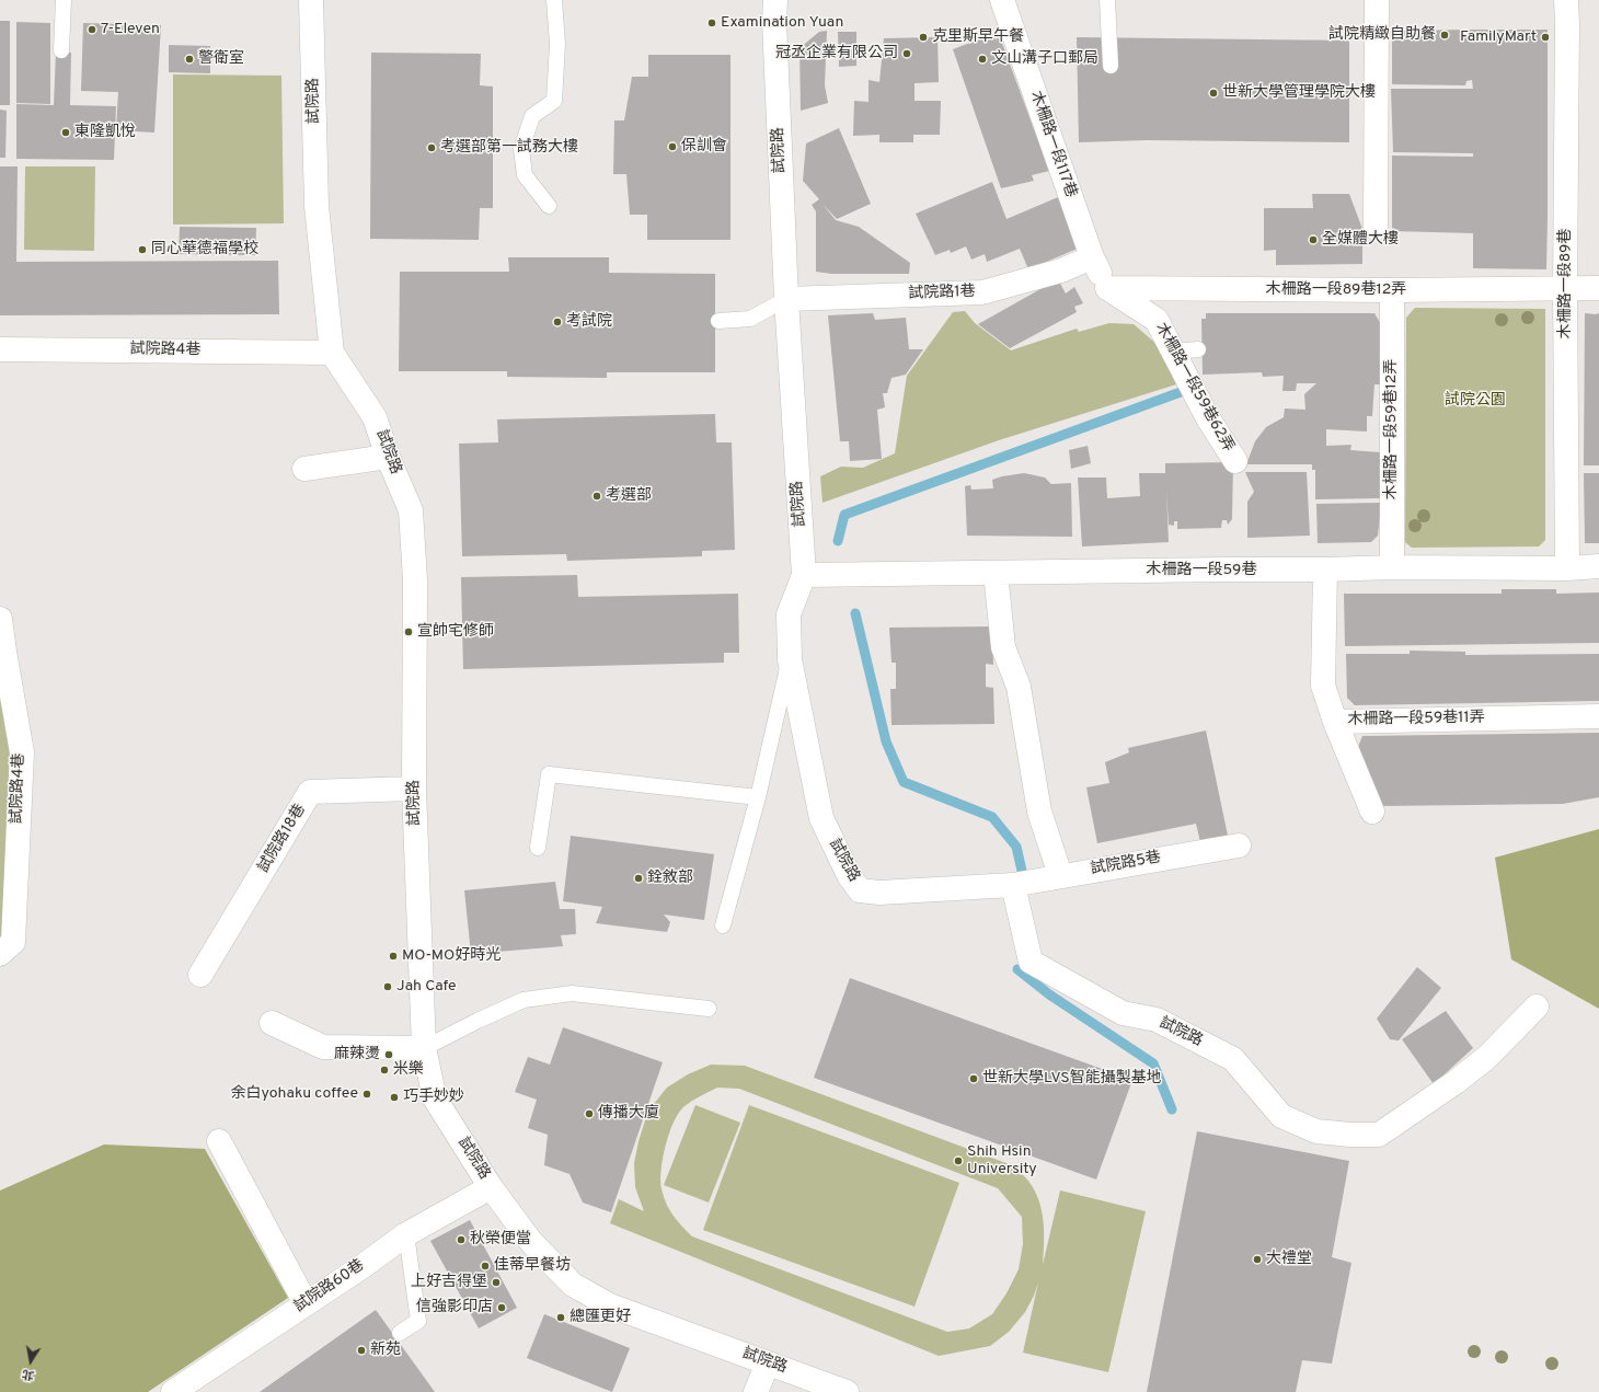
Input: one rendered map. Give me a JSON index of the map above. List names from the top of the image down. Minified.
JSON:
{"streets":{"street":["試院路","木柵路一段117巷","木柵路一段89巷","木柵路一段89巷12弄","試院路1巷","試院路4巷","木柵路一段59巷62弄","木柵路一段59巷12弄","木柵路一段59巷","木柵路一段59巷11弄","試院路18巷","試院路5巷","試院路60巷"]},"crossings":[["試院路","試院路1巷"],["試院路","試院路4巷"],["試院路","木柵路一段59巷"],["試院路","試院路18巷"],["試院路","試院路5巷"],["試院路","試院路60巷"],["木柵路一段117巷","木柵路一段89巷12弄"],["木柵路一段117巷","試院路1巷"],["木柵路一段117巷","木柵路一段59巷62弄"],["木柵路一段89巷","木柵路一段89巷12弄"],["木柵路一段89巷","木柵路一段59巷"],["木柵路一段89巷12弄","木柵路一段59巷62弄"],["木柵路一段89巷12弄","木柵路一段59巷12弄"],["木柵路一段59巷12弄","木柵路一段59巷"],["木柵路一段59巷","木柵路一段59巷11弄"]],"parks":["試院公園"],"places":["Examination Yuan","7-Eleven","試院精緻自助餐","克里斯早午餐","FamilyMart","冠丞企業有限公司","警衛室","文山溝子口郵局","世新大學管理學院大樓","東隆凱悅","保訓會","考選部第一試務大樓","全媒體大樓","同心華德福學校","考試院","考選部","宣帥宅修師","銓敘部","MO-MO好時光","Jah Cafe","麻辣燙","米樂","世新大學LVS智能攝製基地","余白yohaku coffee","巧手妙妙","傳播大廈","Shih Hsin University","秋榮便當","大禮堂","佳蒂早餐坊","上好吉得堡","信強影印店","總匯更好","新苑"],"north":"bottom"}
